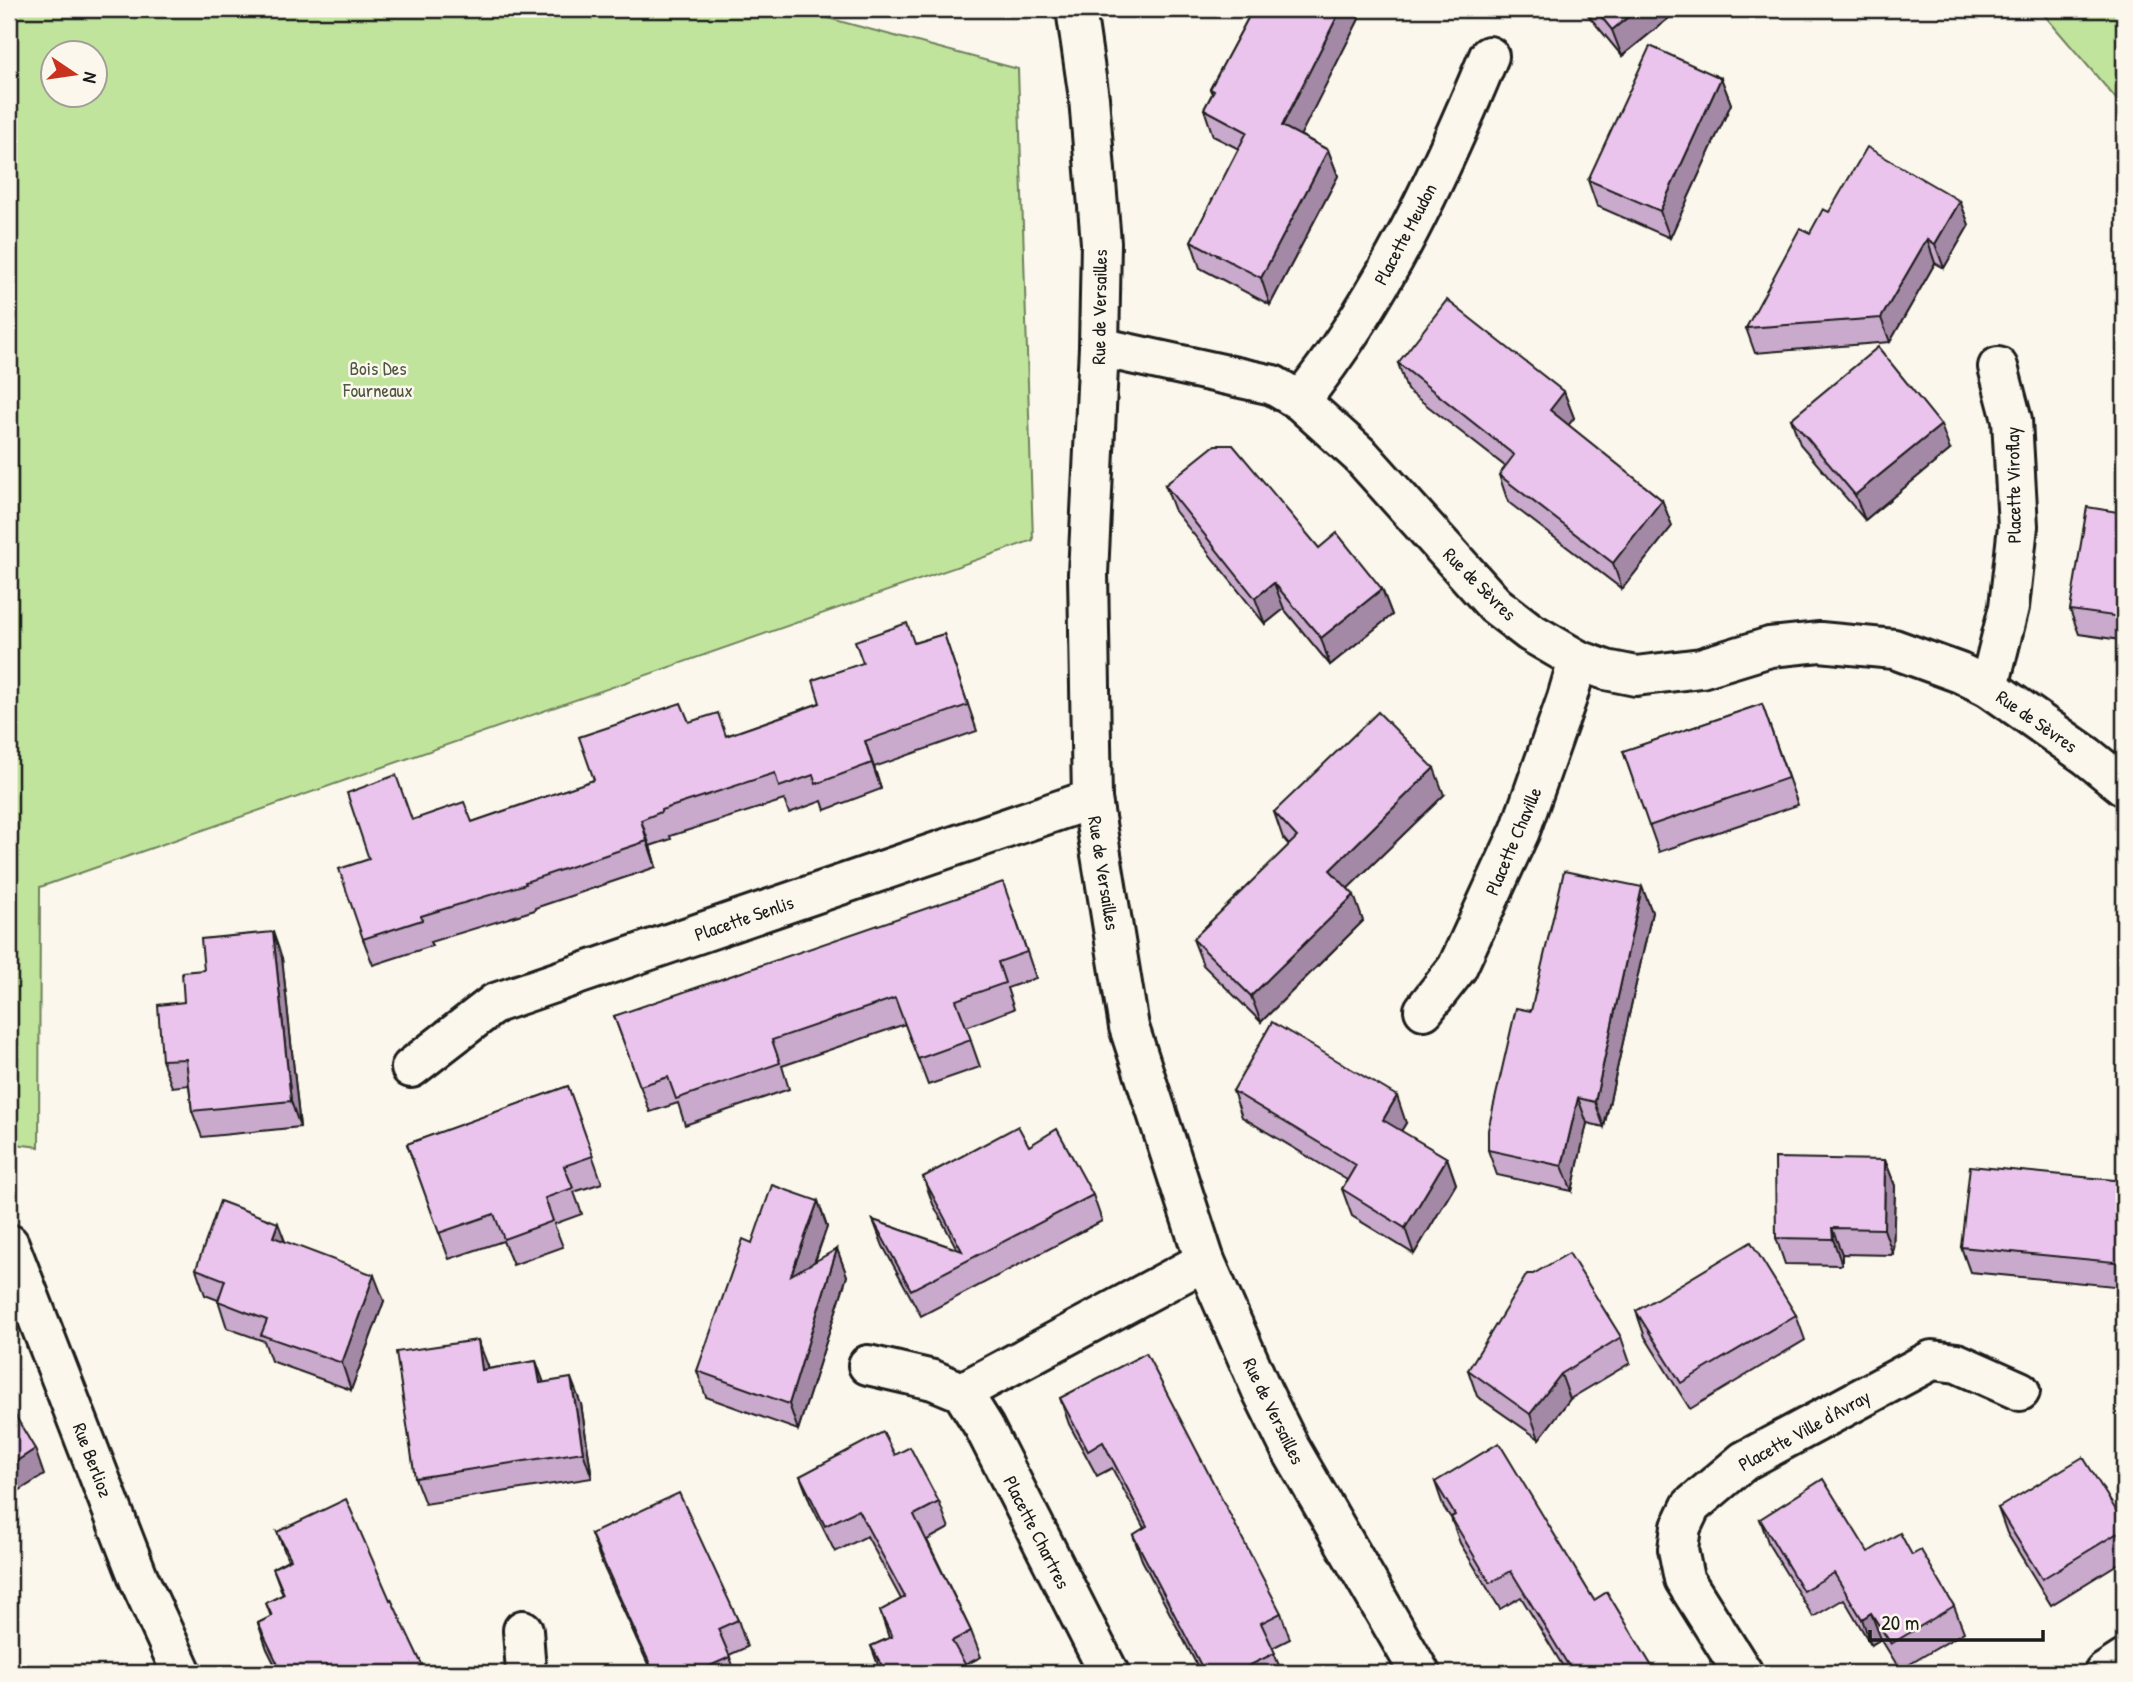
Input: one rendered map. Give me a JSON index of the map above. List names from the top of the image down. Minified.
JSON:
{"streets":{"street":["Placette Meudon","Rue de Versailles","Placette Viroflay","Rue de Sèvres","Placette Chaville","Placette Senlis","Placette Ville d'Avray","Rue Berlioz","Placette Chartres"]},"crossings":[["Placette Meudon","Rue de Sèvres"],["Rue de Versailles","Rue de Sèvres"],["Rue de Versailles","Placette Senlis"],["Placette Viroflay","Rue de Sèvres"],["Rue de Sèvres","Placette Chaville"]],"parks":["Bois Des Fourneaux"],"scale_bar":"20 m","north":"right"}
